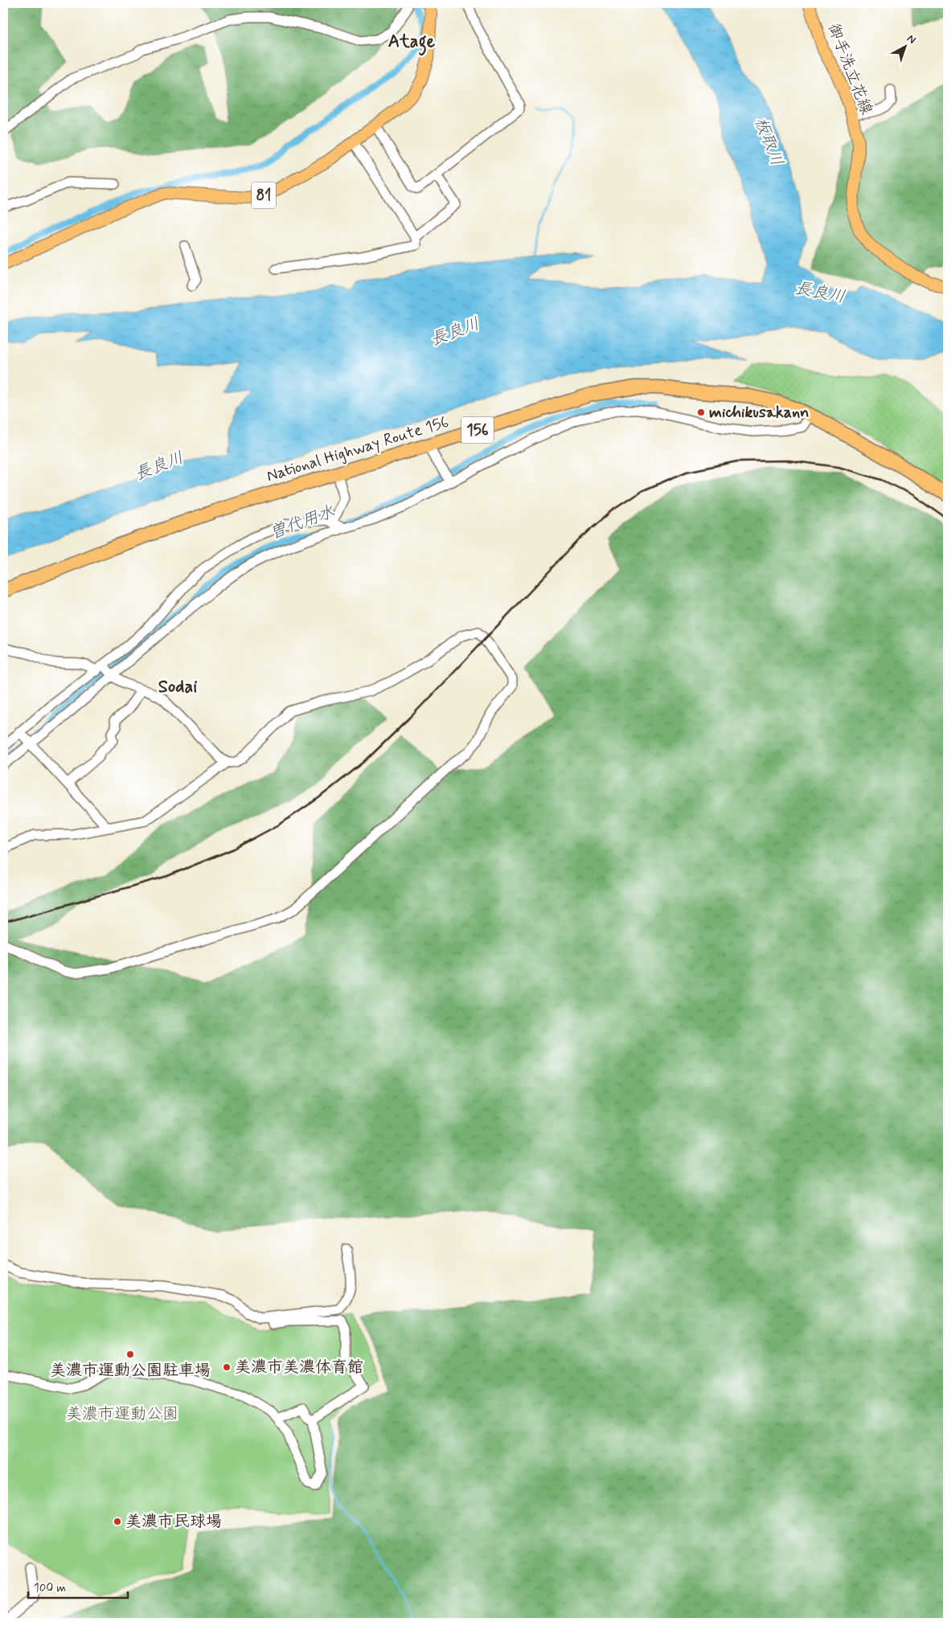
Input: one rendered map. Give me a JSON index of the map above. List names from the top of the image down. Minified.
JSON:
{"streets":{"highway":["156","National Highway Route 156"],"main road":["御手洗立花線","81"]},"districts":["Atage","Sodai"],"water":["板取川","長良川","曽代用水"],"parks":["美濃市運動公園"],"places":["michikusakann","美濃市運動公園駐車場","美濃市美濃体育館","美濃市民球場"],"scale_bar":"100 m","north":"top right"}
